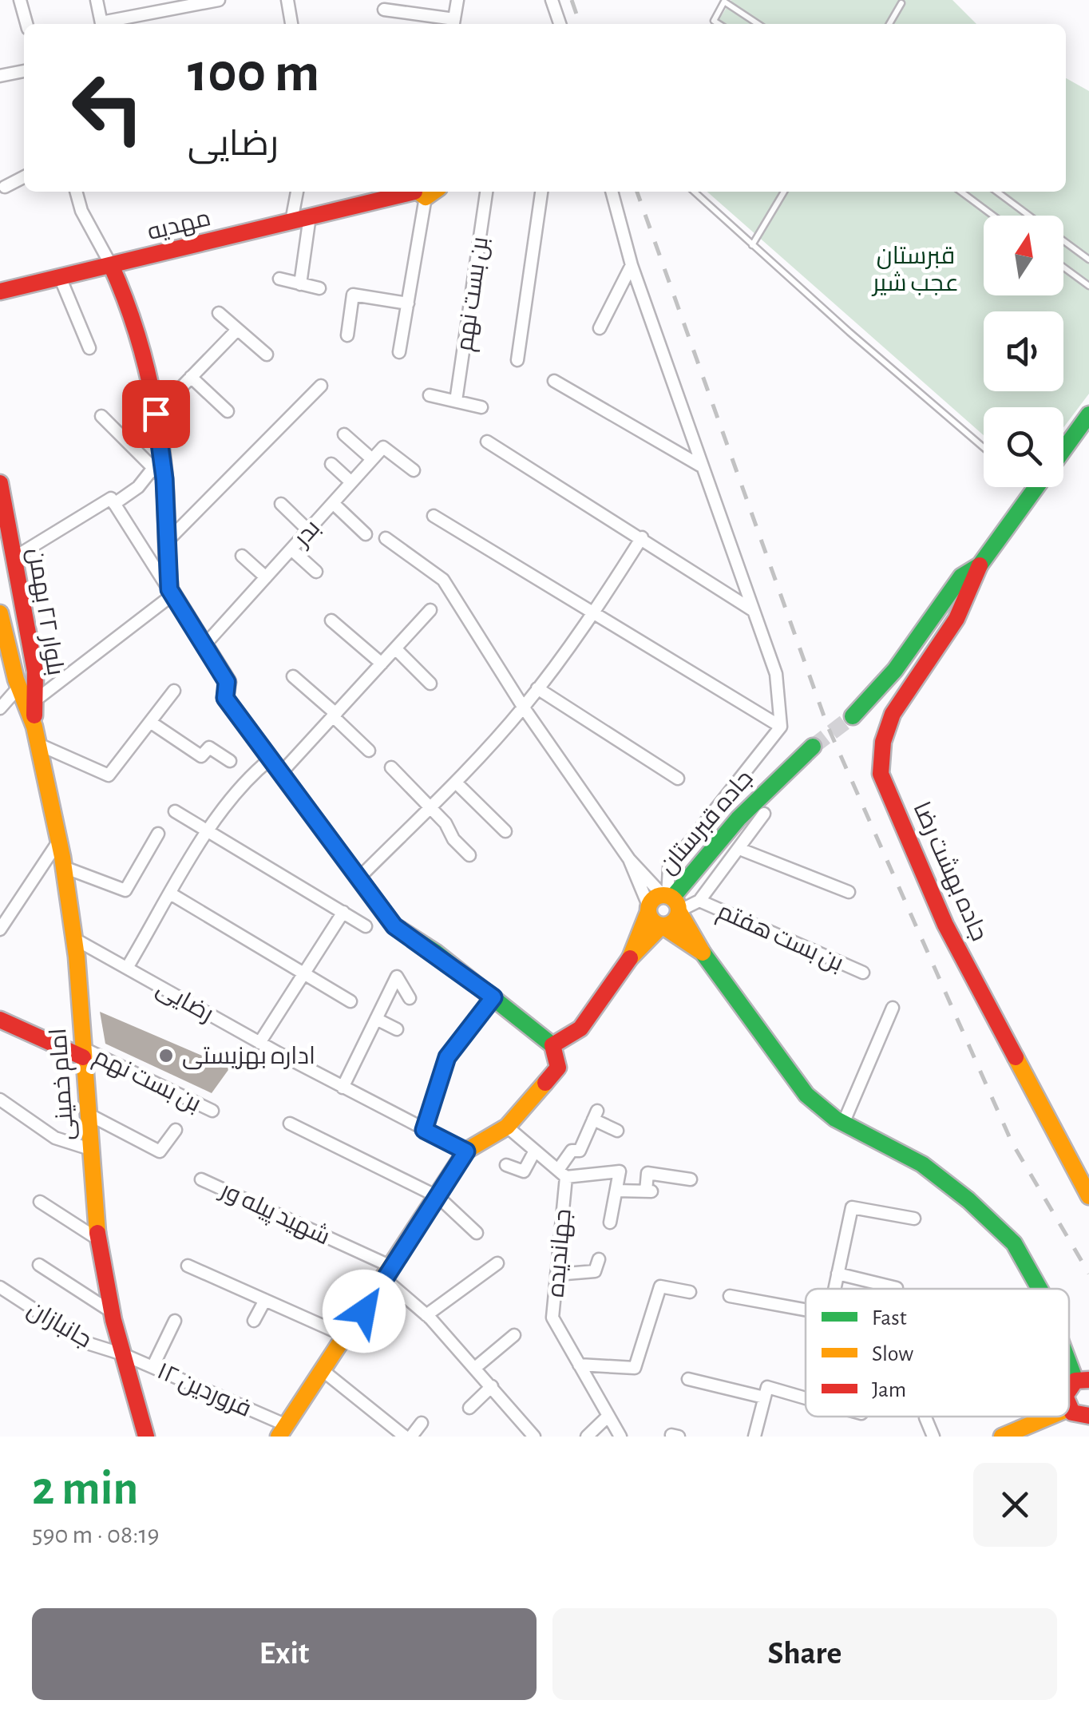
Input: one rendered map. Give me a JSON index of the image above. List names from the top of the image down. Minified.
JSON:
{"streets":{"street":["مهدیه","بن بست نهم","بدر","بلوار ۲۲ بهمن","جاده قبرستان","جاده بهشت رضا","بن بست هفتم","رضایی","امام خمینی","شهید پیله ور","جهاندیده","جانبازان","۱۲ فروردین"]},"crossings":[["بن بست نهم","امام خمینی"],["بلوار ۲۲ بهمن","امام خمینی"],["رضایی","امام خمینی"],["امام خمینی","جانبازان"],["امام خمینی","۱۲ فروردین"],["جانبازان","۱۲ فروردین"]],"parks":["قبرستان عجب شیر"],"places":["اداره بهزیستی"],"legend":["Fast","Slow","Jam"],"north":"top","page":{"turn":["100 m","رضایی"],"heading":["2 min","590 m · 08:19"],"buttons":["Exit","Share"]}}
